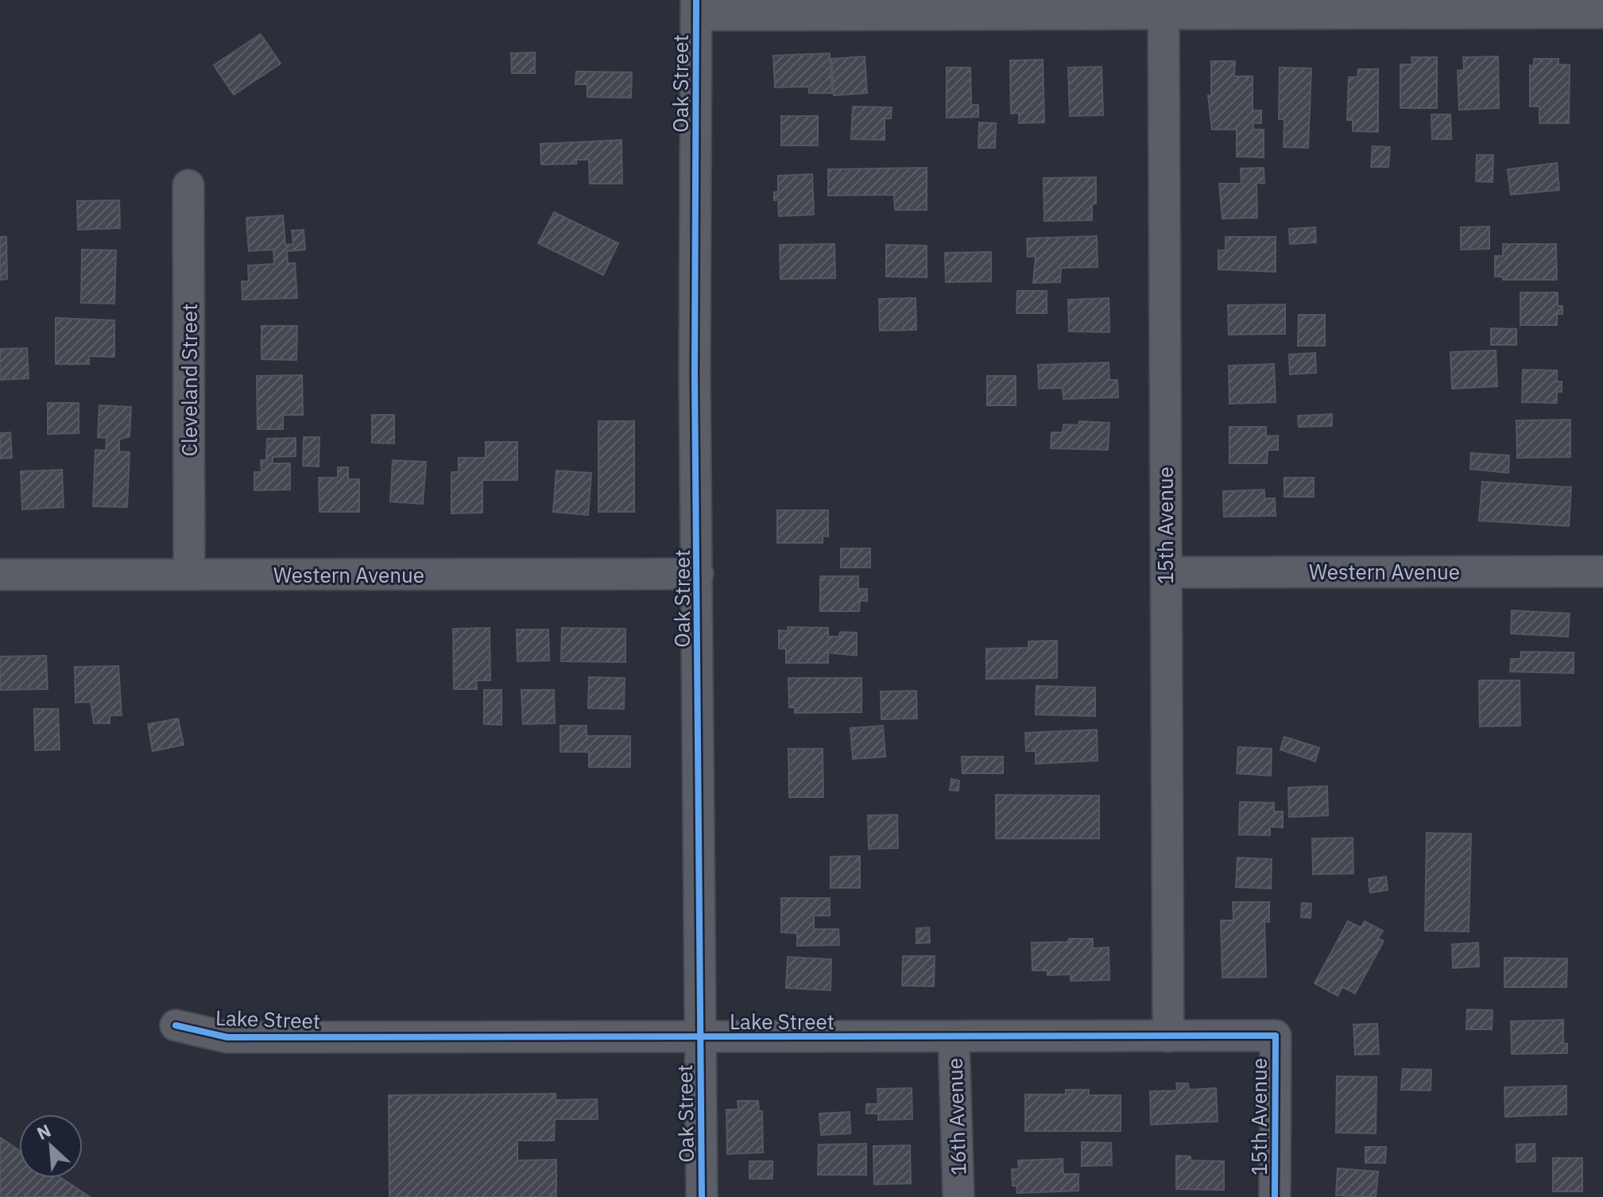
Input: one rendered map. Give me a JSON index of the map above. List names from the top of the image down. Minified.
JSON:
{"streets":{"street":["Oak Street","Cleveland Street","15th Avenue","Western Avenue","Lake Street","16th Avenue"]},"crossings":[["Oak Street","Western Avenue"],["Oak Street","Lake Street"],["Cleveland Street","Western Avenue"],["15th Avenue","Western Avenue"],["15th Avenue","Lake Street"],["Lake Street","16th Avenue"]],"north":"top left"}
